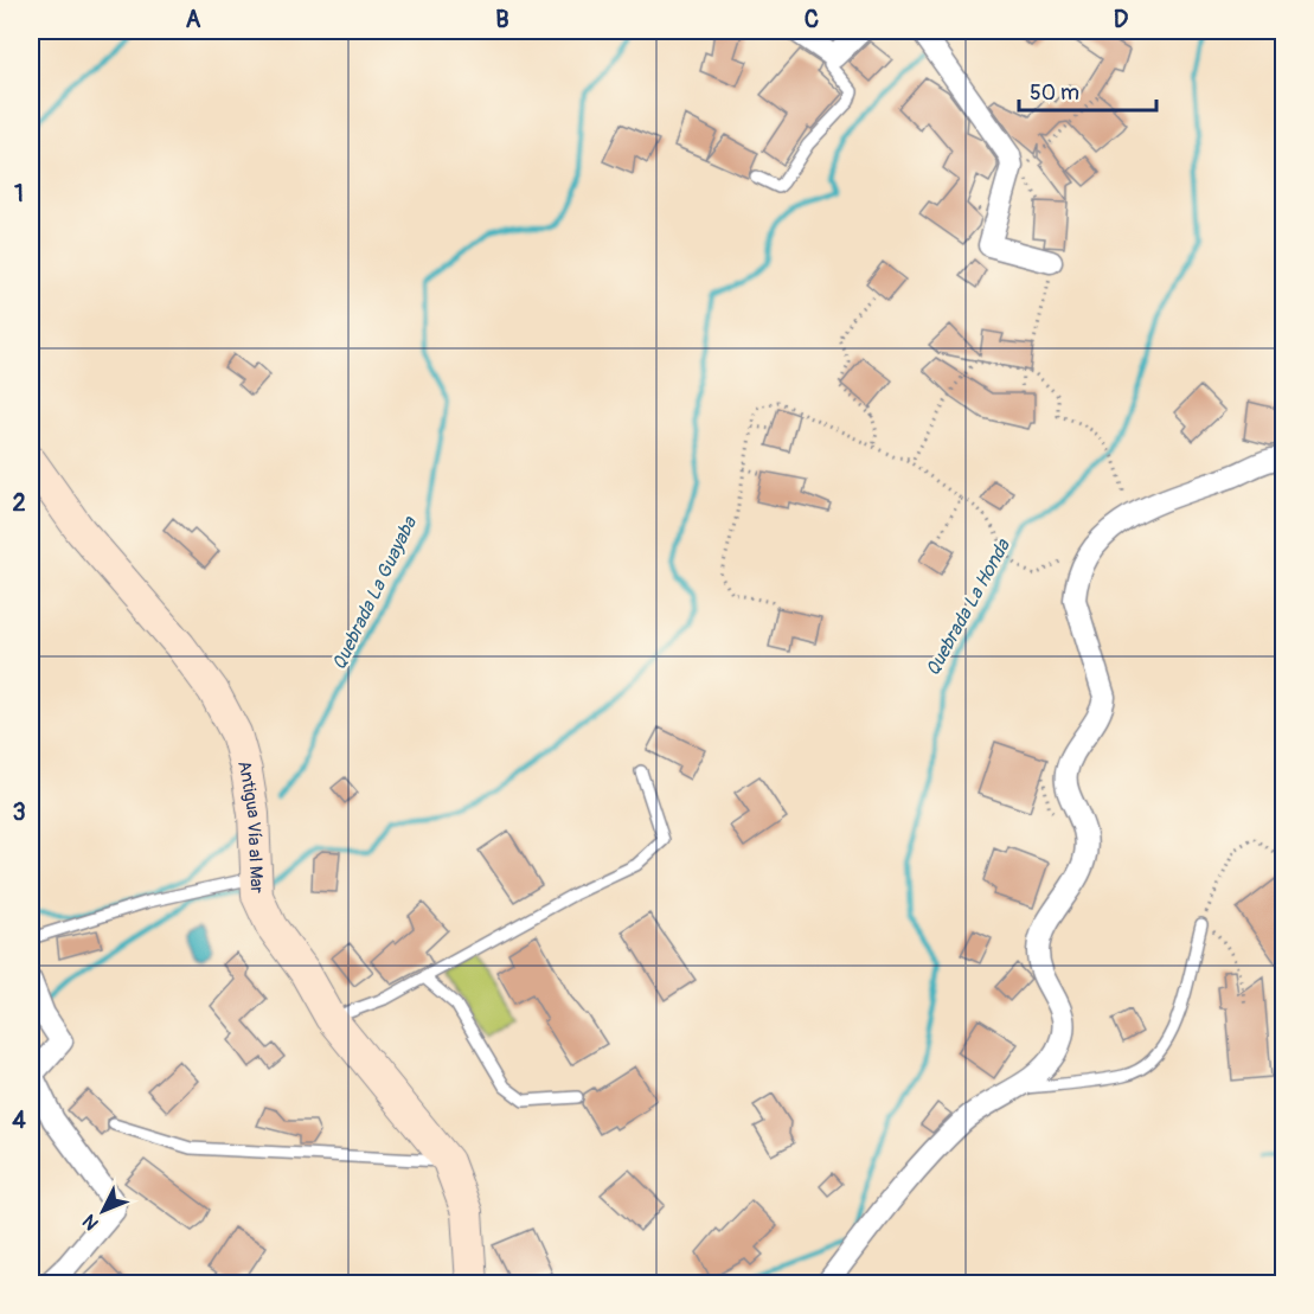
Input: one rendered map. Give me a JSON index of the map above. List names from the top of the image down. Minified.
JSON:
{"streets":{"main road":["Antigua Vía al Mar"]},"water":["Quebrada La Guayaba","Quebrada La Honda"],"scale_bar":"50 m","north":"bottom left","grid":{"columns":["A","B","C","D"],"rows":["1","2","3","4"]}}
